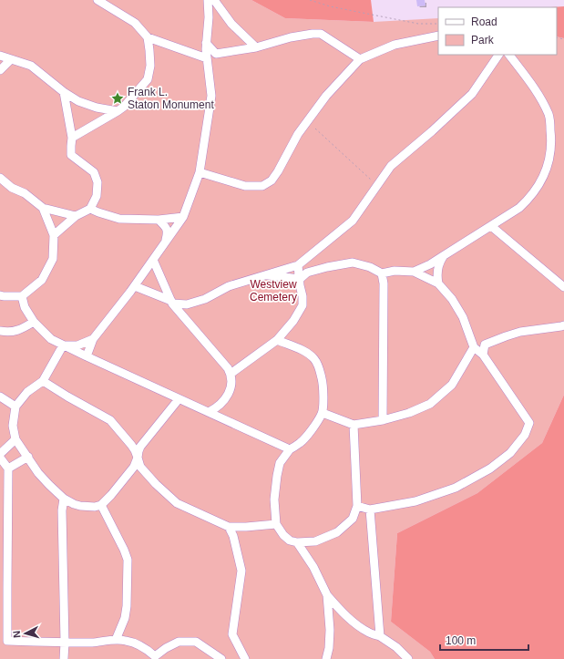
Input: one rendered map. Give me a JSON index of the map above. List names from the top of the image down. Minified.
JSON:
{"parks":["Westview Cemetery"],"places":{"place":["Frank L. Staton Monument"]},"legend":["Road","Park"],"scale_bar":"100 m","north":"left"}
